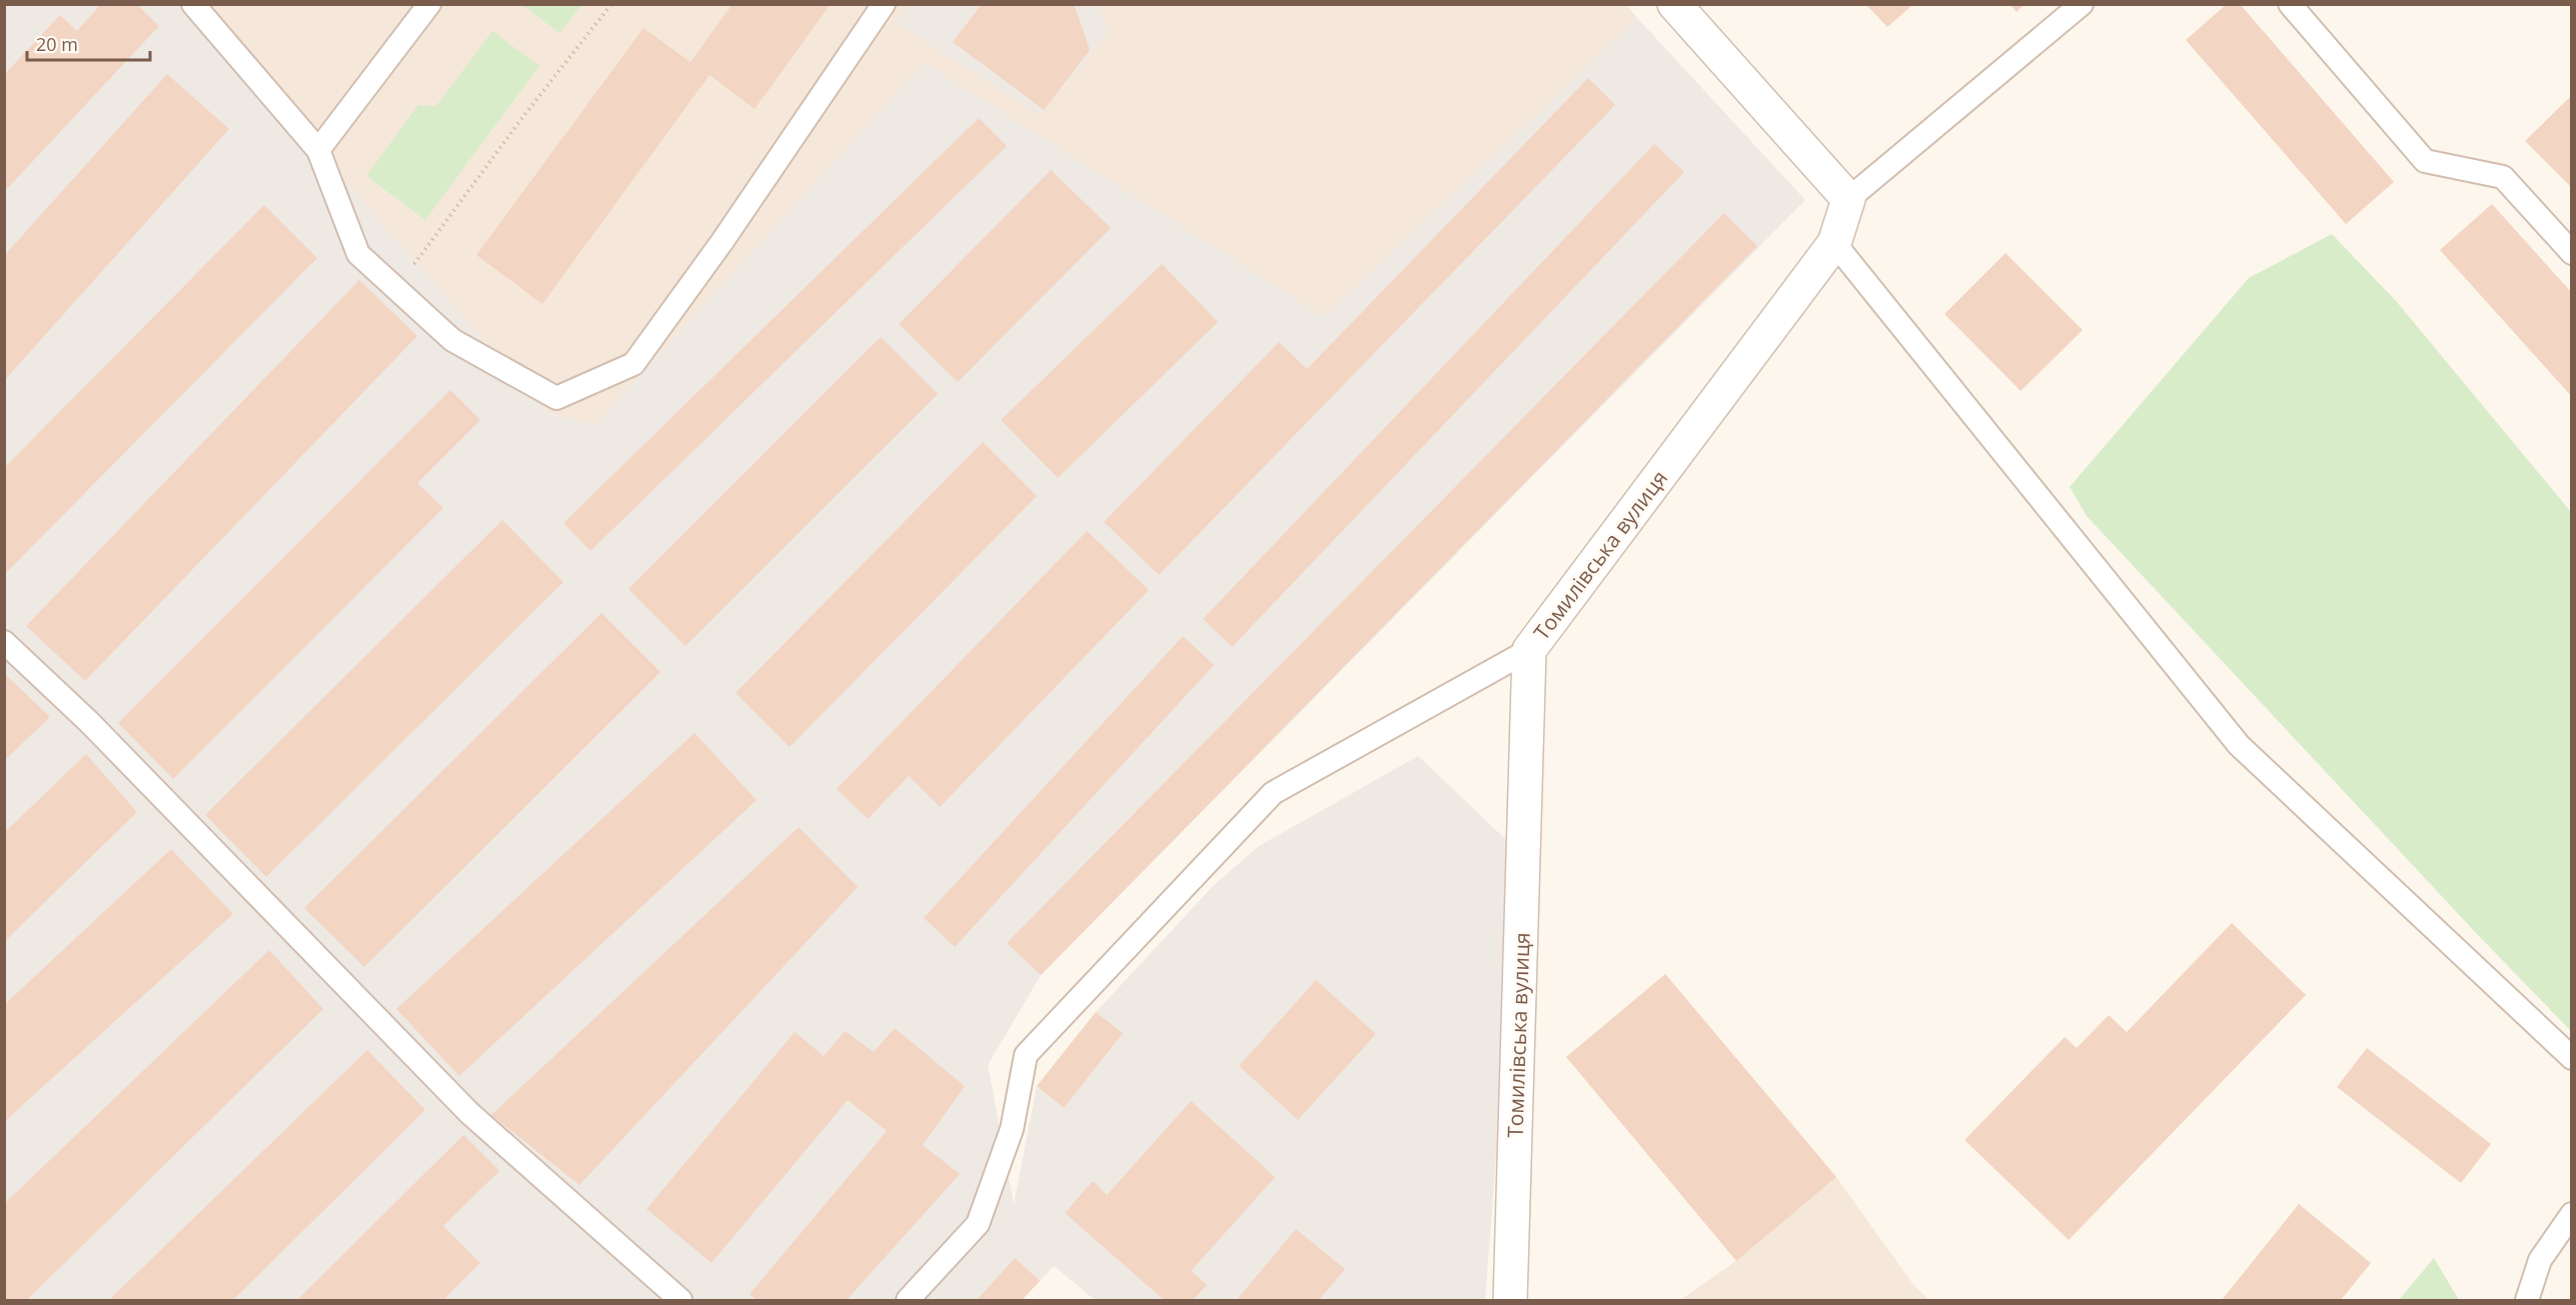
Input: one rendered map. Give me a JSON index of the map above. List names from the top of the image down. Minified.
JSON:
{"streets":{"street":["Томилівська вулиця"]},"scale_bar":"20 m"}
